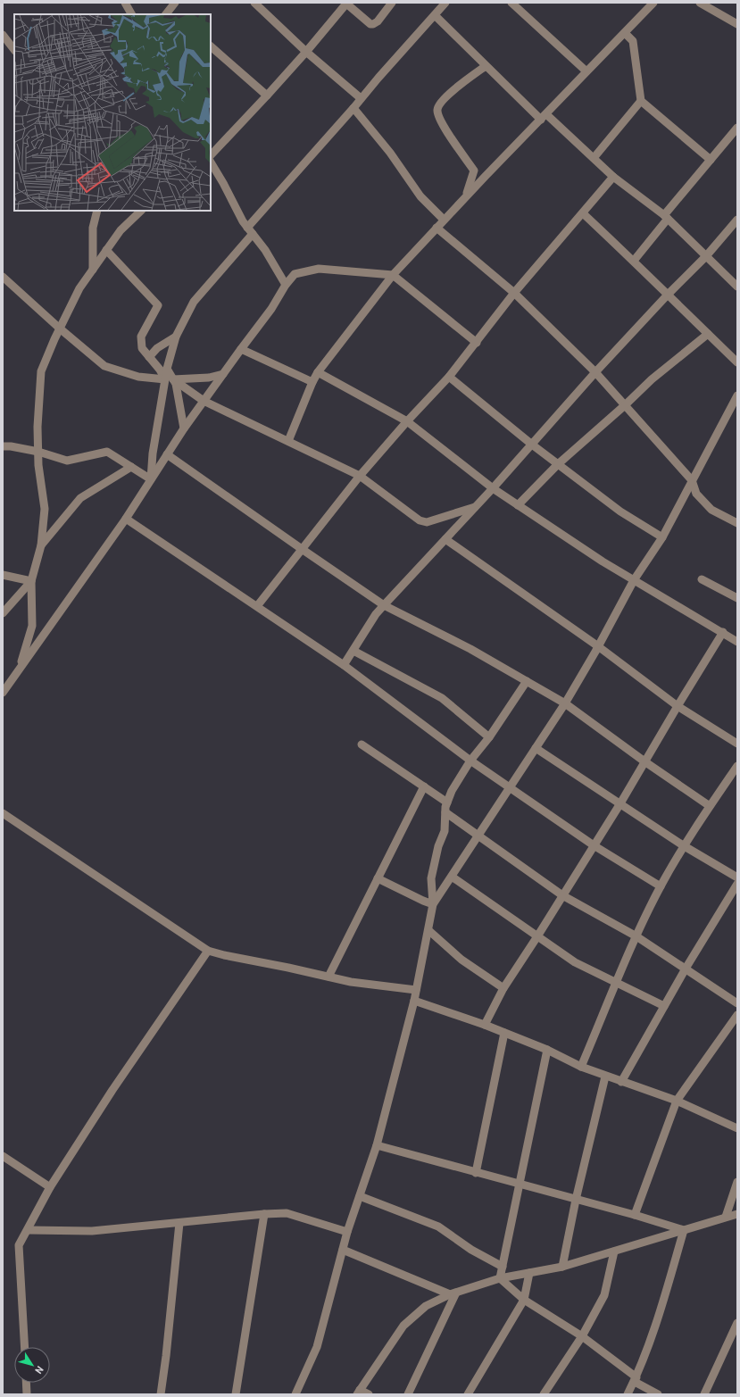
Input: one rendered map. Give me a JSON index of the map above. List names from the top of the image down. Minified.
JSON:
{"north":"bottom right"}
